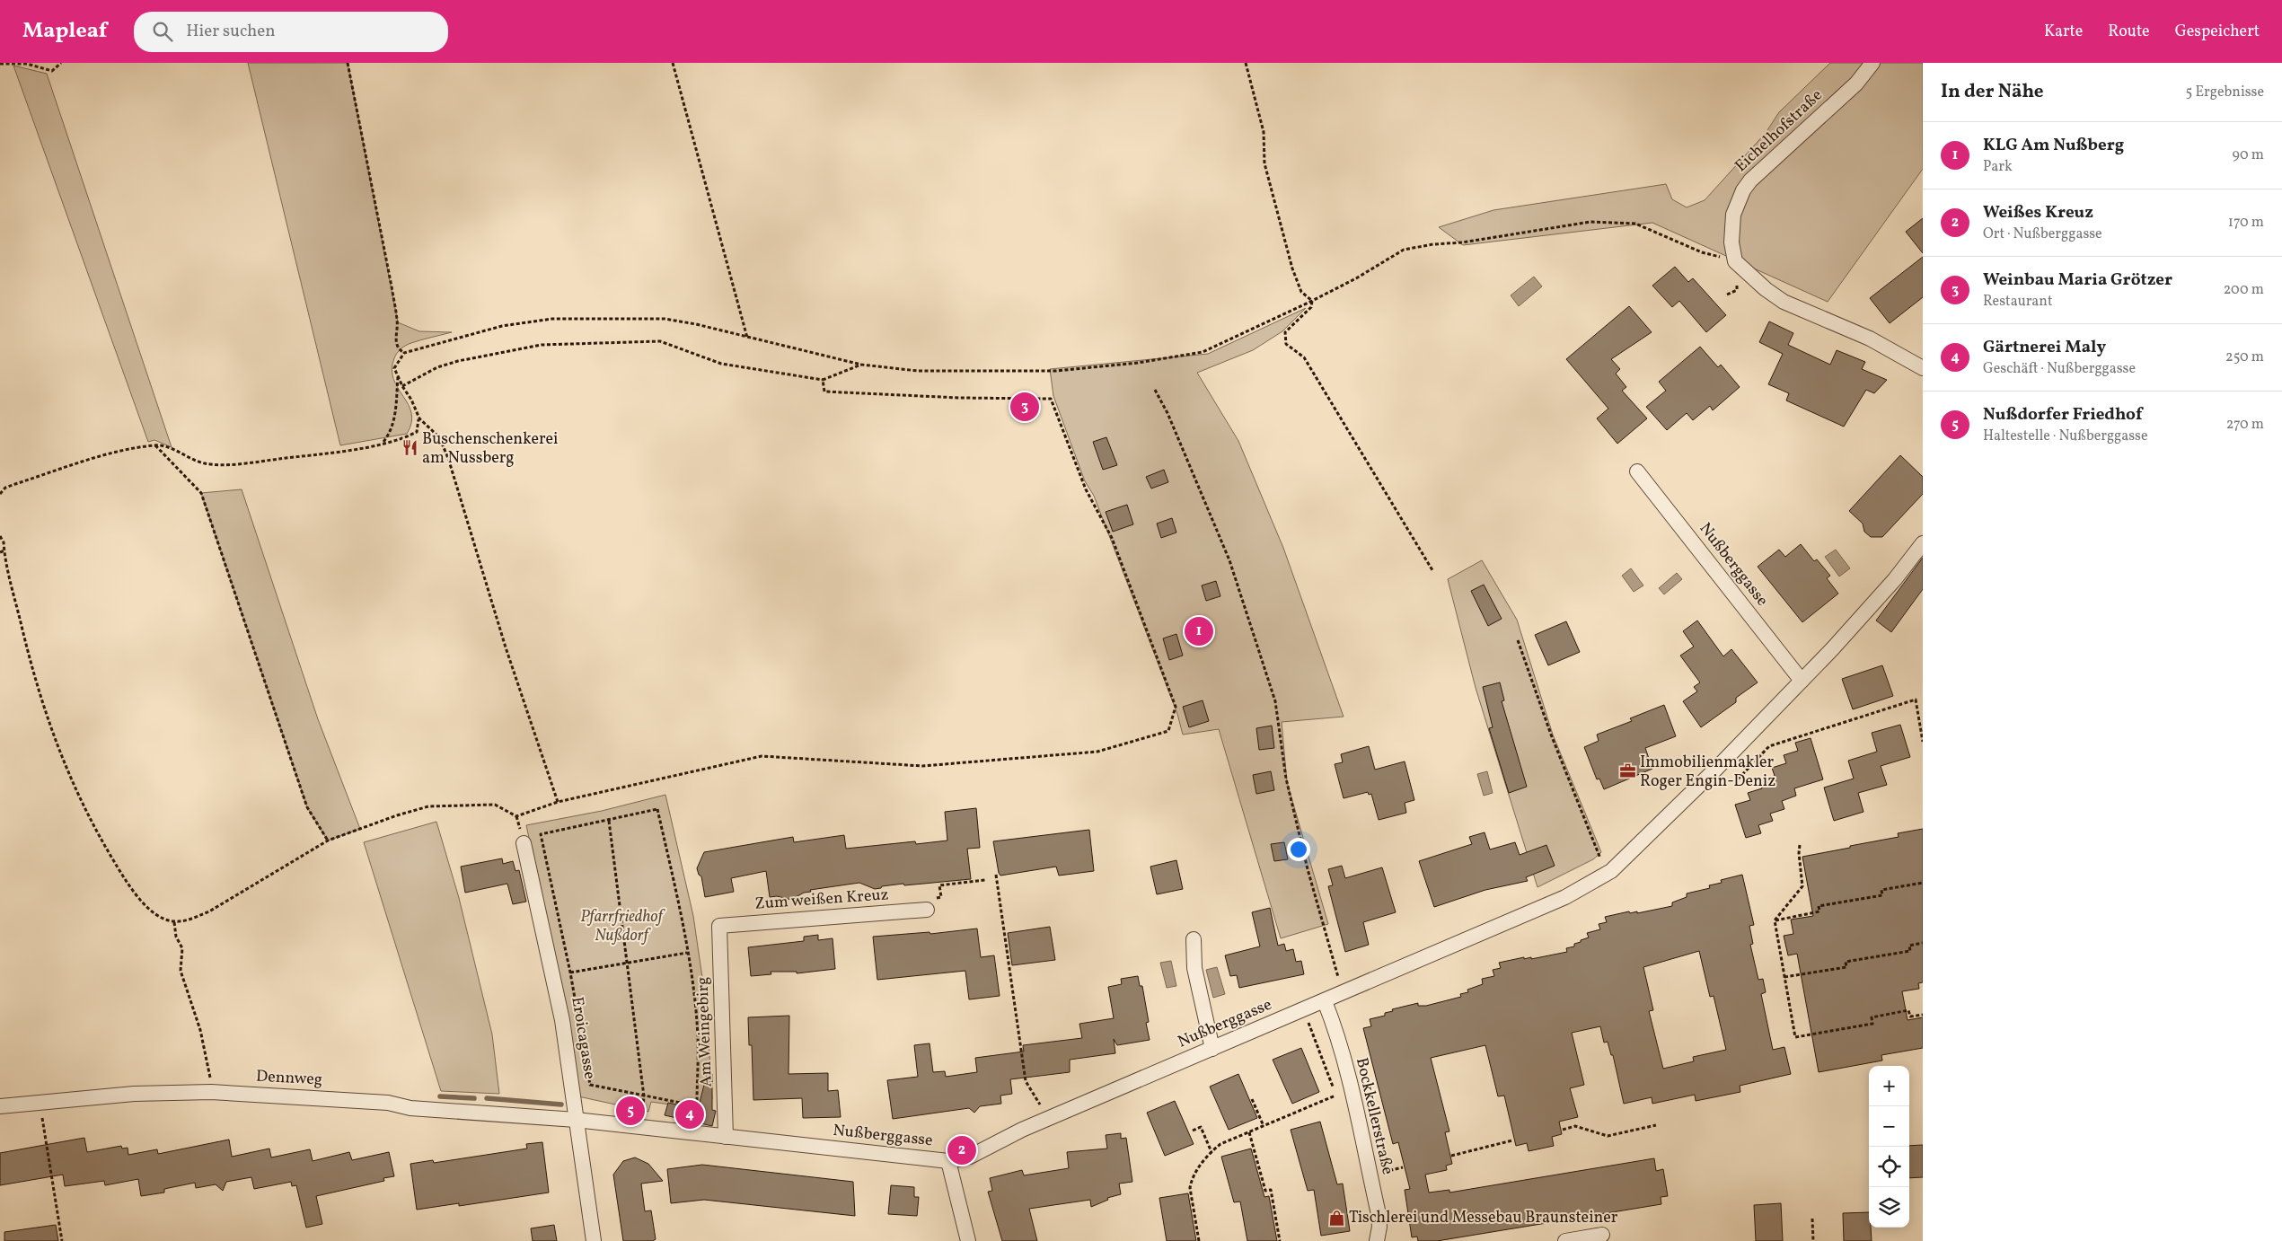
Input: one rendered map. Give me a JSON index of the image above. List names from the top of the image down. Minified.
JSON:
{"streets":{"street":["Eichelhofstraße","Nußberggasse","Zum weißen Kreuz","Am Weingebirg","Eroicagasse","Dennweg","Bockkellerstraße"]},"crossings":[["Nußberggasse","Am Weingebirg"],["Nußberggasse","Eroicagasse"],["Nußberggasse","Dennweg"],["Nußberggasse","Bockkellerstraße"],["Zum weißen Kreuz","Am Weingebirg"],["Eroicagasse","Dennweg"]],"parks":["Pfarrfriedhof Nußdorf"],"places":{"restaurant":["Buschenschenkerei am Nussberg"],"office":["Immobilienmakler Roger Engin-Deniz"],"shop":["Tischlerei und Messebau Braunsteiner"]},"page":{"header":"Mapleaf","search":"Hier suchen","nav":["Karte","Route","Gespeichert"],"heading":["In der Nähe","5 Ergebnisse"],"list":[{"mark":"1","name":"KLG Am Nußberg","note":"Park","value":"90 m"},{"mark":"2","name":"Weißes Kreuz","note":"Ort · Nußberggasse","value":"170 m"},{"mark":"3","name":"Weinbau Maria Grötzer","note":"Restaurant","value":"200 m"},{"mark":"4","name":"Gärtnerei Maly","note":"Geschäft · Nußberggasse","value":"250 m"},{"mark":"5","name":"Nußdorfer Friedhof","note":"Haltestelle · Nußberggasse","value":"270 m"}],"pins":["3","1","5","4","2"],"map_buttons":["+","−"]}}
